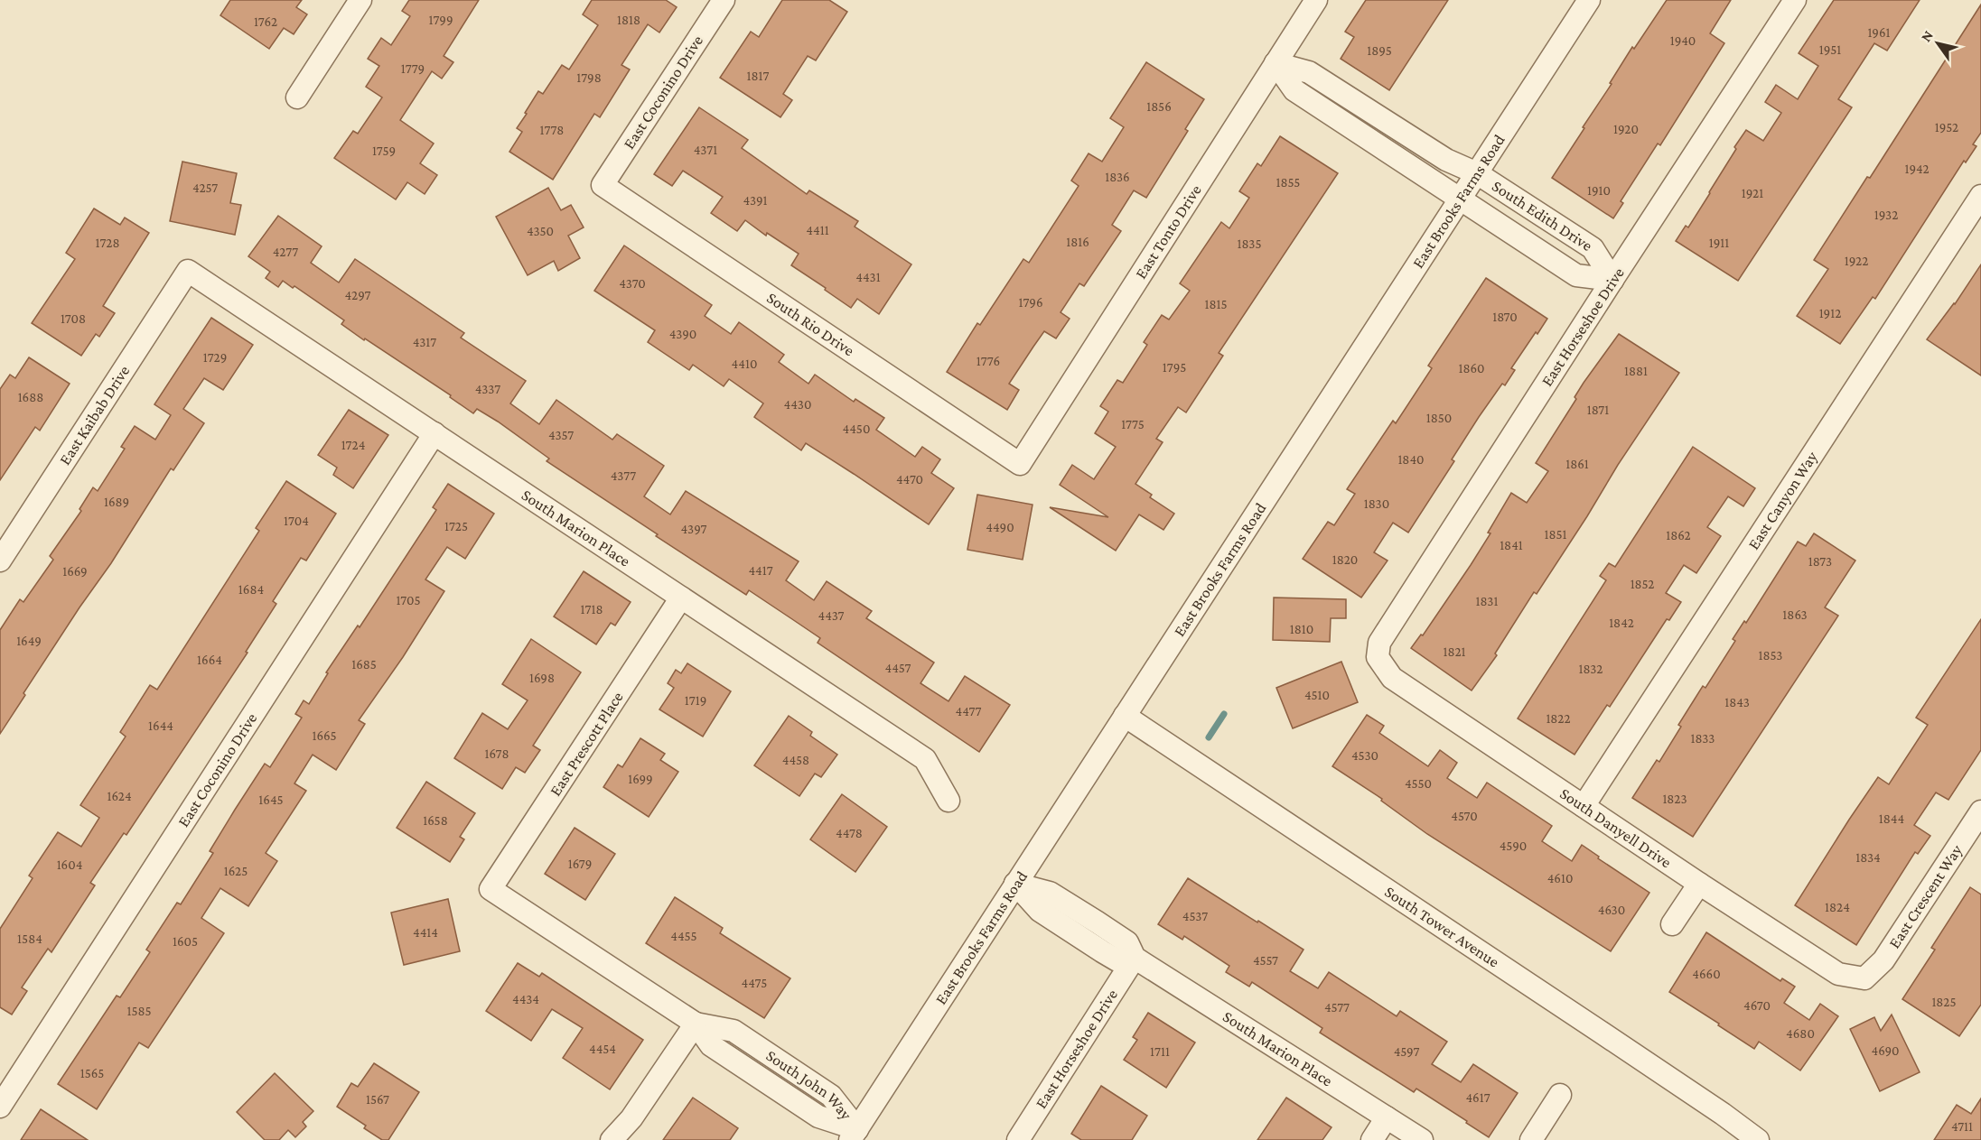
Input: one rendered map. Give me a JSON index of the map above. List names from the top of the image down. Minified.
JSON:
{"streets":{"street":["East Coconino Drive","East Brooks Farms Road","South Edith Drive","East Tonto Drive","South Rio Drive","East Horseshoe Drive","East Kaibab Drive","East Canyon Way","South Marion Place","East Prescott Place","South Danyell Drive","East Crescent Way","South Tower Avenue","South John Way"]},"crossings":[["East Coconino Drive","South Rio Drive"],["East Coconino Drive","South Marion Place"],["East Brooks Farms Road","South Edith Drive"],["East Brooks Farms Road","South Marion Place"],["East Brooks Farms Road","South Tower Avenue"],["East Brooks Farms Road","South John Way"],["South Edith Drive","East Tonto Drive"],["South Edith Drive","East Horseshoe Drive"],["East Tonto Drive","South Rio Drive"],["East Horseshoe Drive","South Marion Place"],["East Horseshoe Drive","South Danyell Drive"],["East Kaibab Drive","South Marion Place"],["East Canyon Way","South Danyell Drive"],["South Marion Place","East Prescott Place"],["East Prescott Place","South John Way"],["South Danyell Drive","East Crescent Way"]],"house_numbers":["1799","1818","1762","1961","1940","1951","1895","1779","1817","1798","1856","1952","1920","1778","4371","1759","1942","1836","1855","4257","1910","1921","4391","1932","4411","4350","1816","1728","1911","1835","4277","1922","4431","4370","4297","1796","1815","1912","1870","1708","4390","4317","1729","1776","4410","1795","1860","1881","4337","1688","4430","1871","1850","1775","4450","4357","1724","1840","1861","4377","4470","1689","1830","1704","1725","4490","4397","1851","1862","1841","1820","1873","4417","1669","1852","1684","1705","1831","1718","1863","4437","1842","1810","1649","1821","1853","1664","1685","4457","1832","1698","4510","1719","1843","4477","1822","1644","1665","1833","1678","4530","4458","1699","4550","1624","1823","1645","4570","1844","1658","4478","4590","1834","1679","1604","1625","4610","1824","4630","4537","4414","4455","1584","1605","4557","4660","4475","4434","1825","4670","4577","1585","4680","4454","4690","1711","4597","1565","4617","1567","4711"],"north":"top left"}
